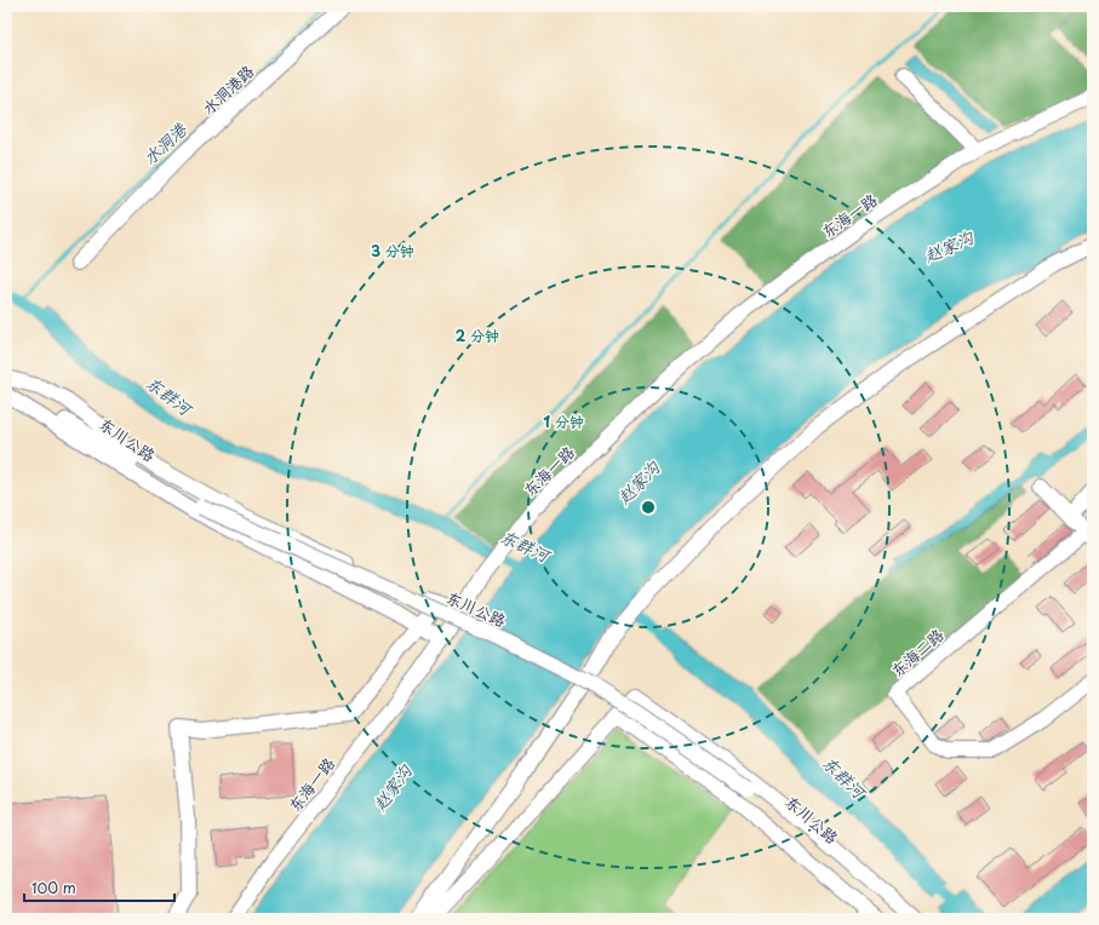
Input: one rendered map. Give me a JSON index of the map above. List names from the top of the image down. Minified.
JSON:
{"streets":{"street":["水洞港路","东海一路","东川公路","东海二路"]},"water":["水洞港","赵家沟","东群河"],"scale_bar":"100 m","rings":["3 分钟","2 分钟","1 分钟"]}
